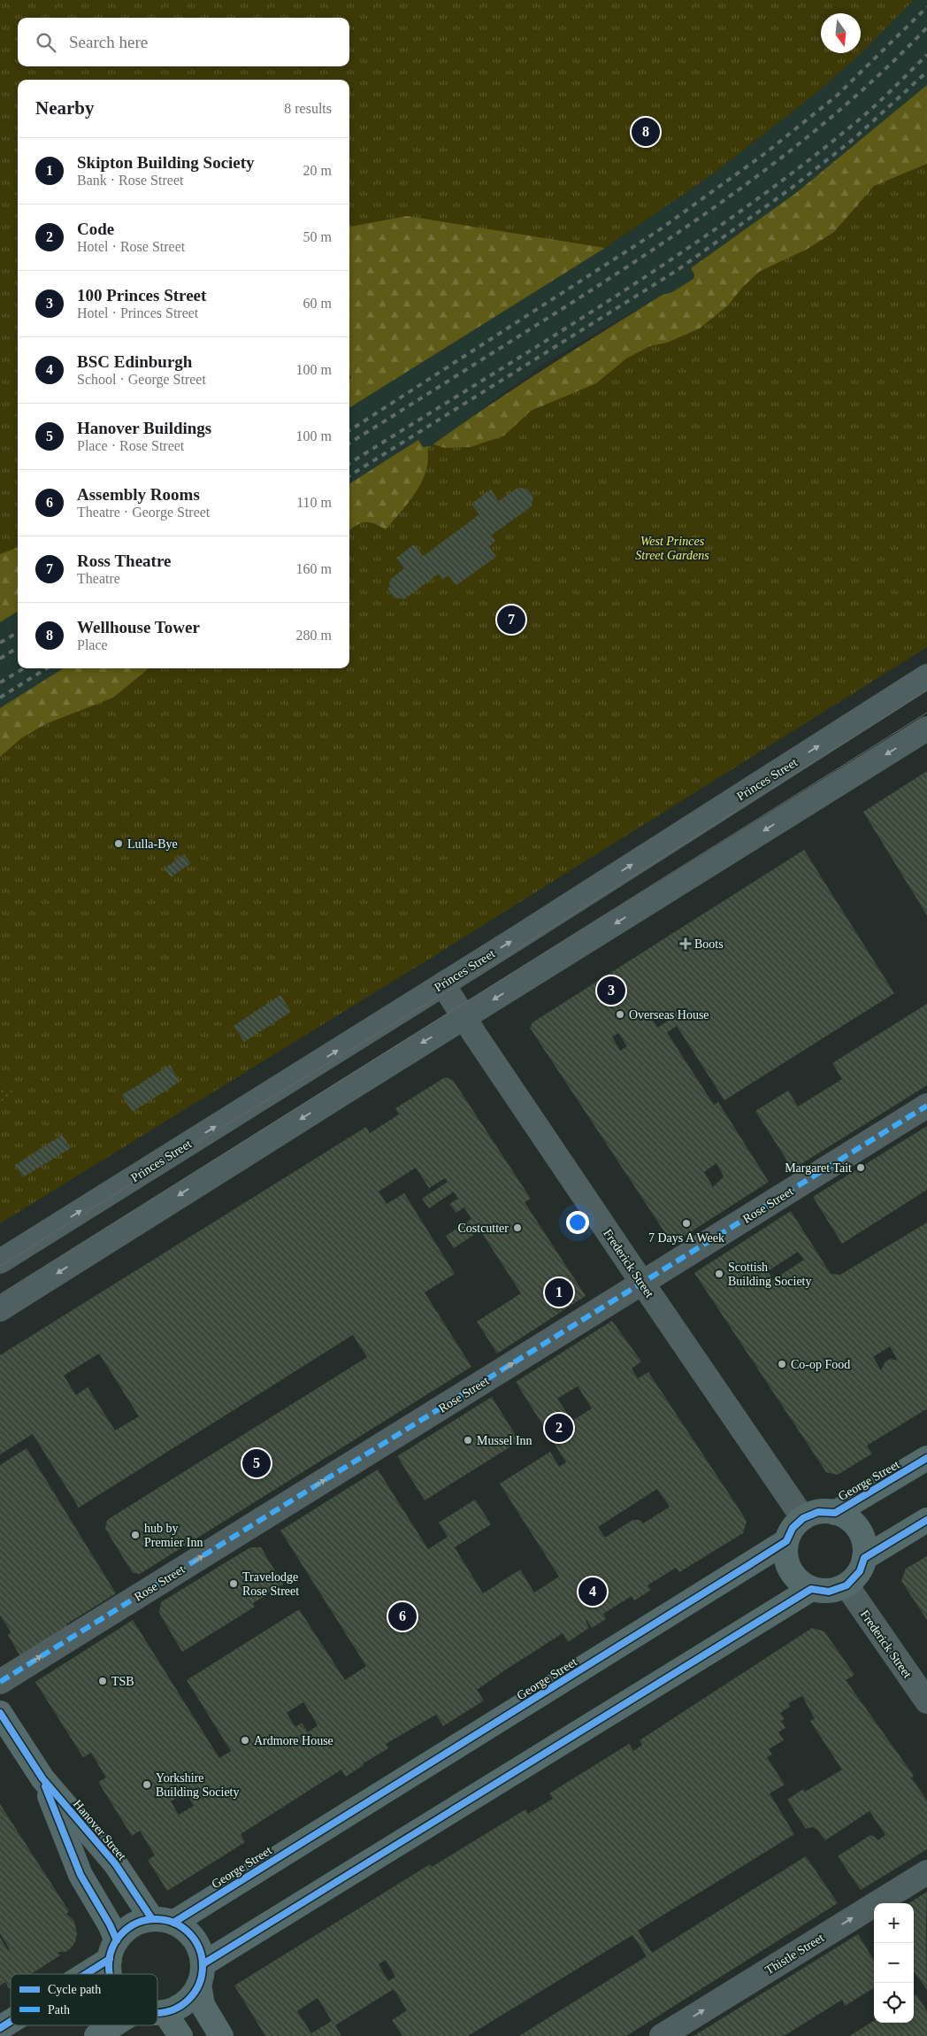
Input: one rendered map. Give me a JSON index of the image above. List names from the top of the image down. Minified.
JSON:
{"streets":{"street":["Princes Street","Rose Street","Frederick Street","George Street","Hanover Street","Thistle Street"]},"crossings":[["Princes Street","Frederick Street"],["Rose Street","Frederick Street"],["Frederick Street","George Street"],["George Street","Hanover Street"]],"one_way":["Rose Street","Thistle Street"],"parks":["West Princes Street Gardens"],"places":{"other":["Lulla-Bye","Overseas House","Margaret Tait","7 Days A Week","Costcutter","Scottish Building Society","Co-op Food","Mussel Inn","hub by Premier Inn","Travelodge Rose Street","TSB","Ardmore House","Yorkshire Building Society"],"health":["Boots"]},"legend":["Cycle path","Path"],"north":"bottom","page":{"search":"Search here","heading":["Nearby","8 results"],"pins":["8","7","3","1","2","5","4","6"],"list":[{"mark":"1","name":"Skipton Building Society","note":"Bank · Rose Street","value":"20 m"},{"mark":"2","name":"Code","note":"Hotel · Rose Street","value":"50 m"},{"mark":"3","name":"100 Princes Street","note":"Hotel · Princes Street","value":"60 m"},{"mark":"4","name":"BSC Edinburgh","note":"School · George Street","value":"100 m"},{"mark":"5","name":"Hanover Buildings","note":"Place · Rose Street","value":"100 m"},{"mark":"6","name":"Assembly Rooms","note":"Theatre · George Street","value":"110 m"},{"mark":"7","name":"Ross Theatre","note":"Theatre","value":"160 m"},{"mark":"8","name":"Wellhouse Tower","note":"Place","value":"280 m"}],"map_buttons":["+","−"]}}
